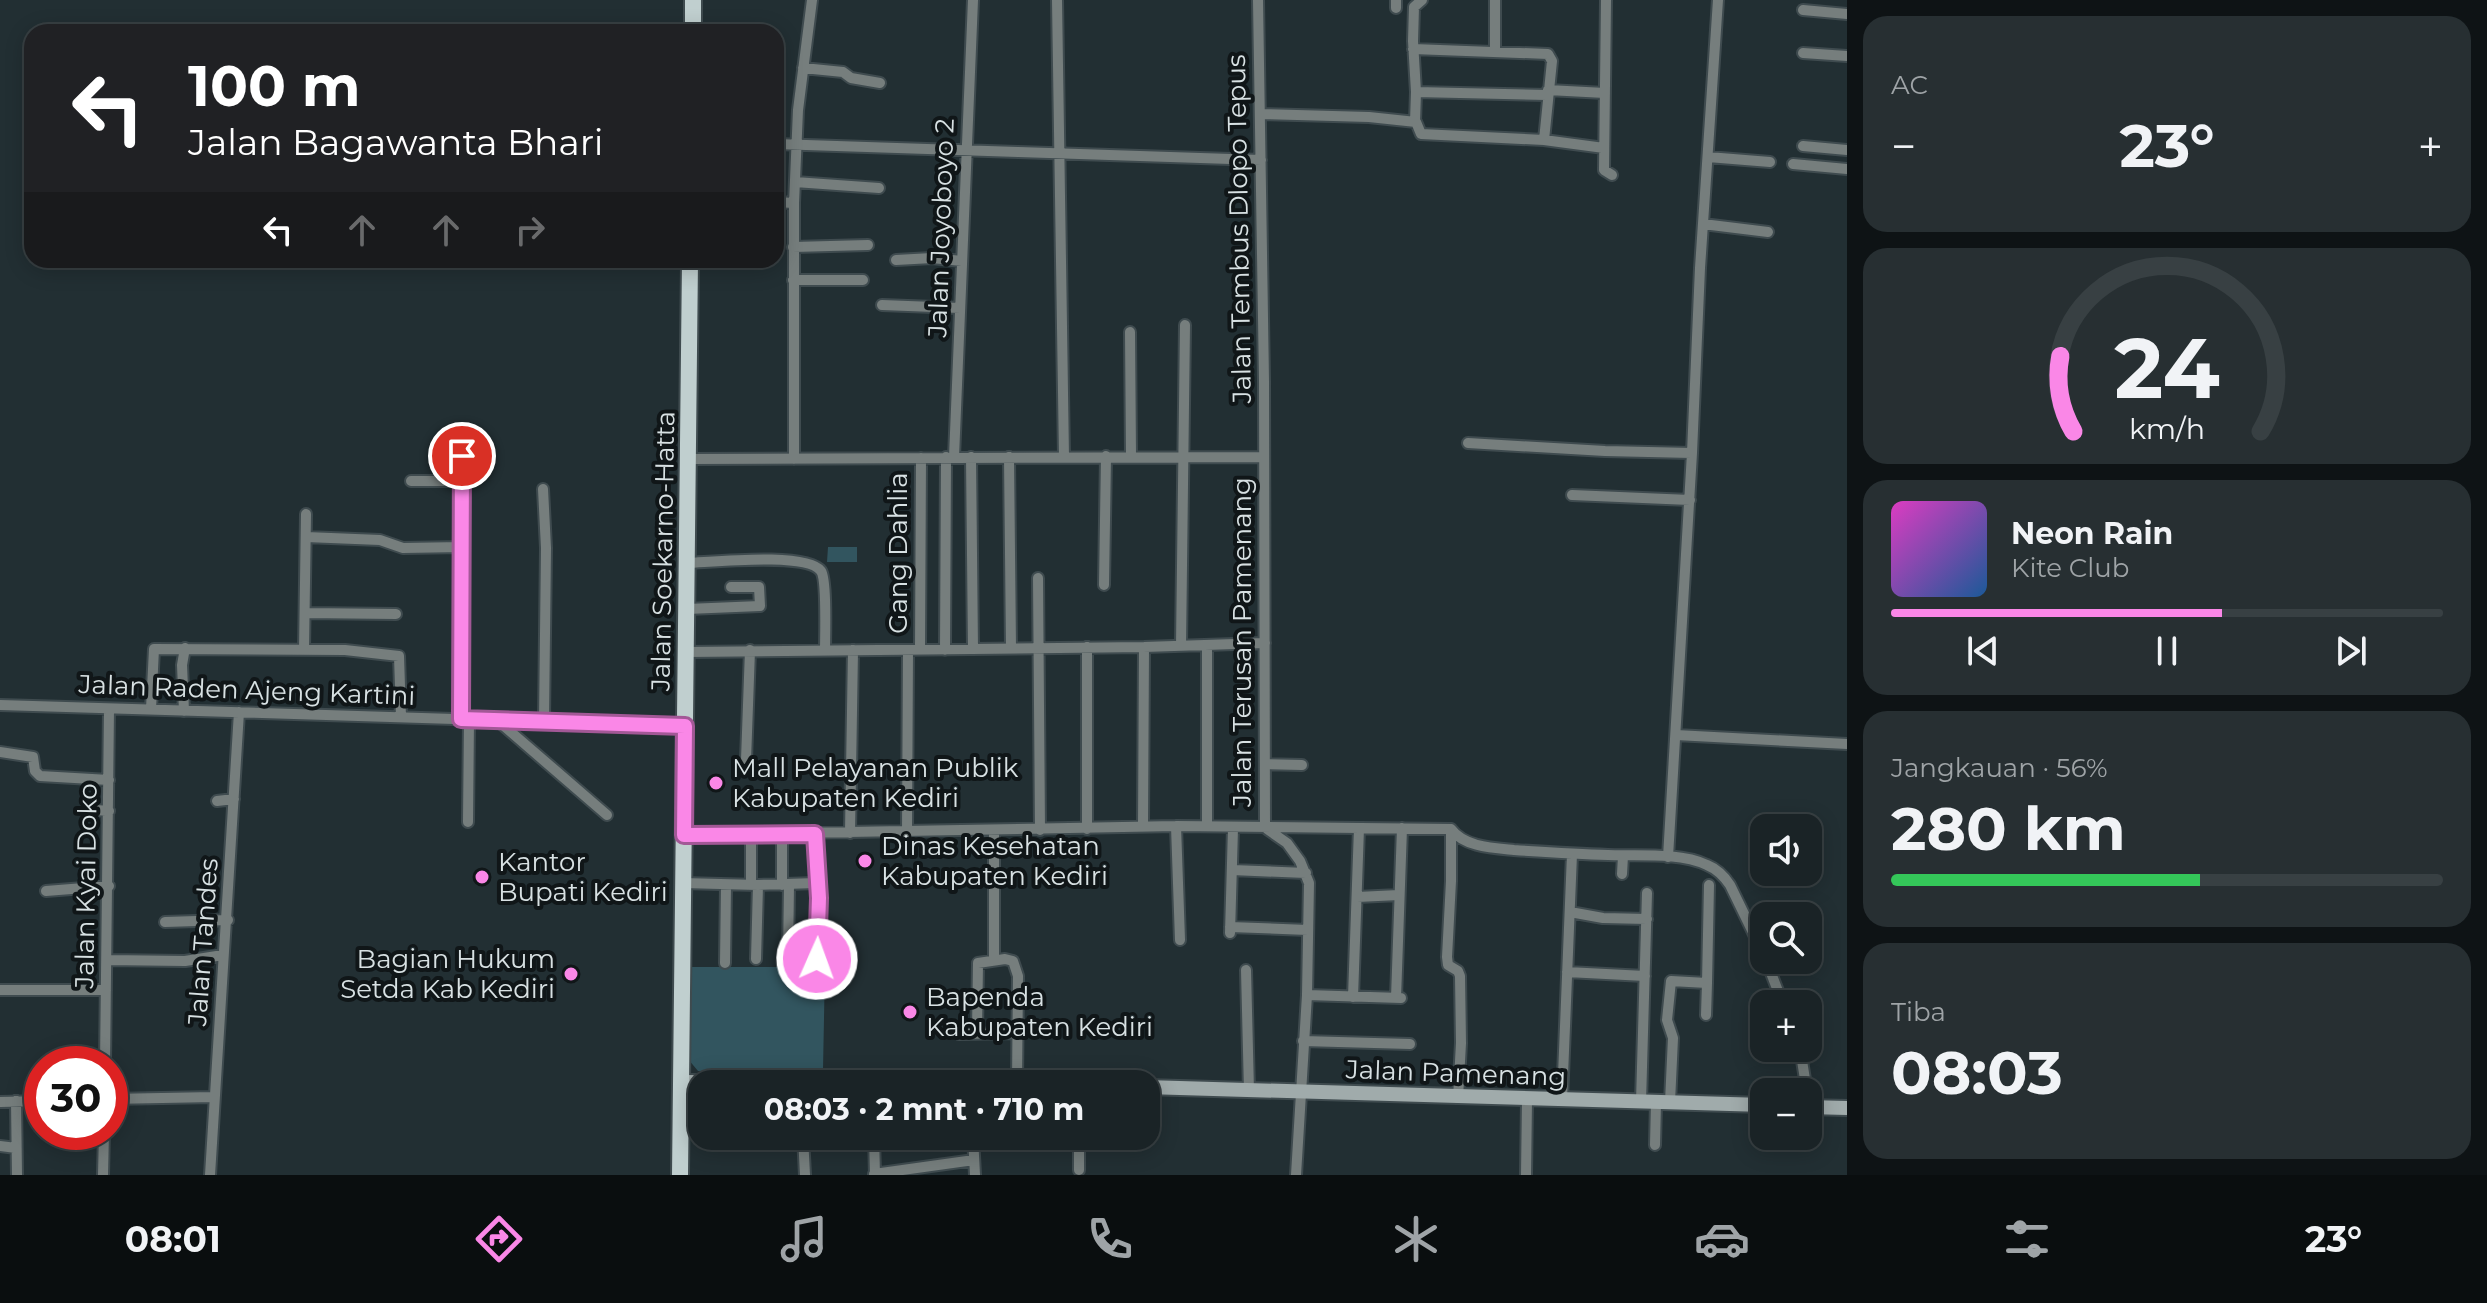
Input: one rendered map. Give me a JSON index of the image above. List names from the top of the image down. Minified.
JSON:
{"streets":{"main road":["Jalan Soekarno-Hatta","Jalan Pamenang"],"street":["Jalan Joyoboyo 2","Jalan Tembus Dlopo Tepus","Gang Dahlia","Jalan Terusan Pamenang","Jalan Raden Ajeng Kartini","Jalan Kyai Doko","Jalan Tandes"]},"crossings":[["Jalan Tembus Dlopo Tepus","Jalan Terusan Pamenang"],["Jalan Soekarno-Hatta","Jalan Raden Ajeng Kartini"],["Jalan Raden Ajeng Kartini","Jalan Kyai Doko"],["Jalan Raden Ajeng Kartini","Jalan Tandes"]],"places":["Mall Pelayanan Publik Kabupaten Kediri","Dinas Kesehatan Kabupaten Kediri","Kantor Bupati Kediri","Bagian Hukum Setda Kab Kediri","Bapenda Kabupaten Kediri"],"page":{"tile":["AC",["Jangkauan · 56%","280 km"],["Tiba","08:03"]],"turn":["100 m","Jalan Bagawanta Bhari"],"heat":["−","23°","+"],"song":["Neon Rain","Kite Club"],"map_buttons":["+","−"],"limit":"30","trip":"08:03 · 2 mnt · 710 m","tabs":["08:01","23°"],"gauge":["24","km/h"]}}
